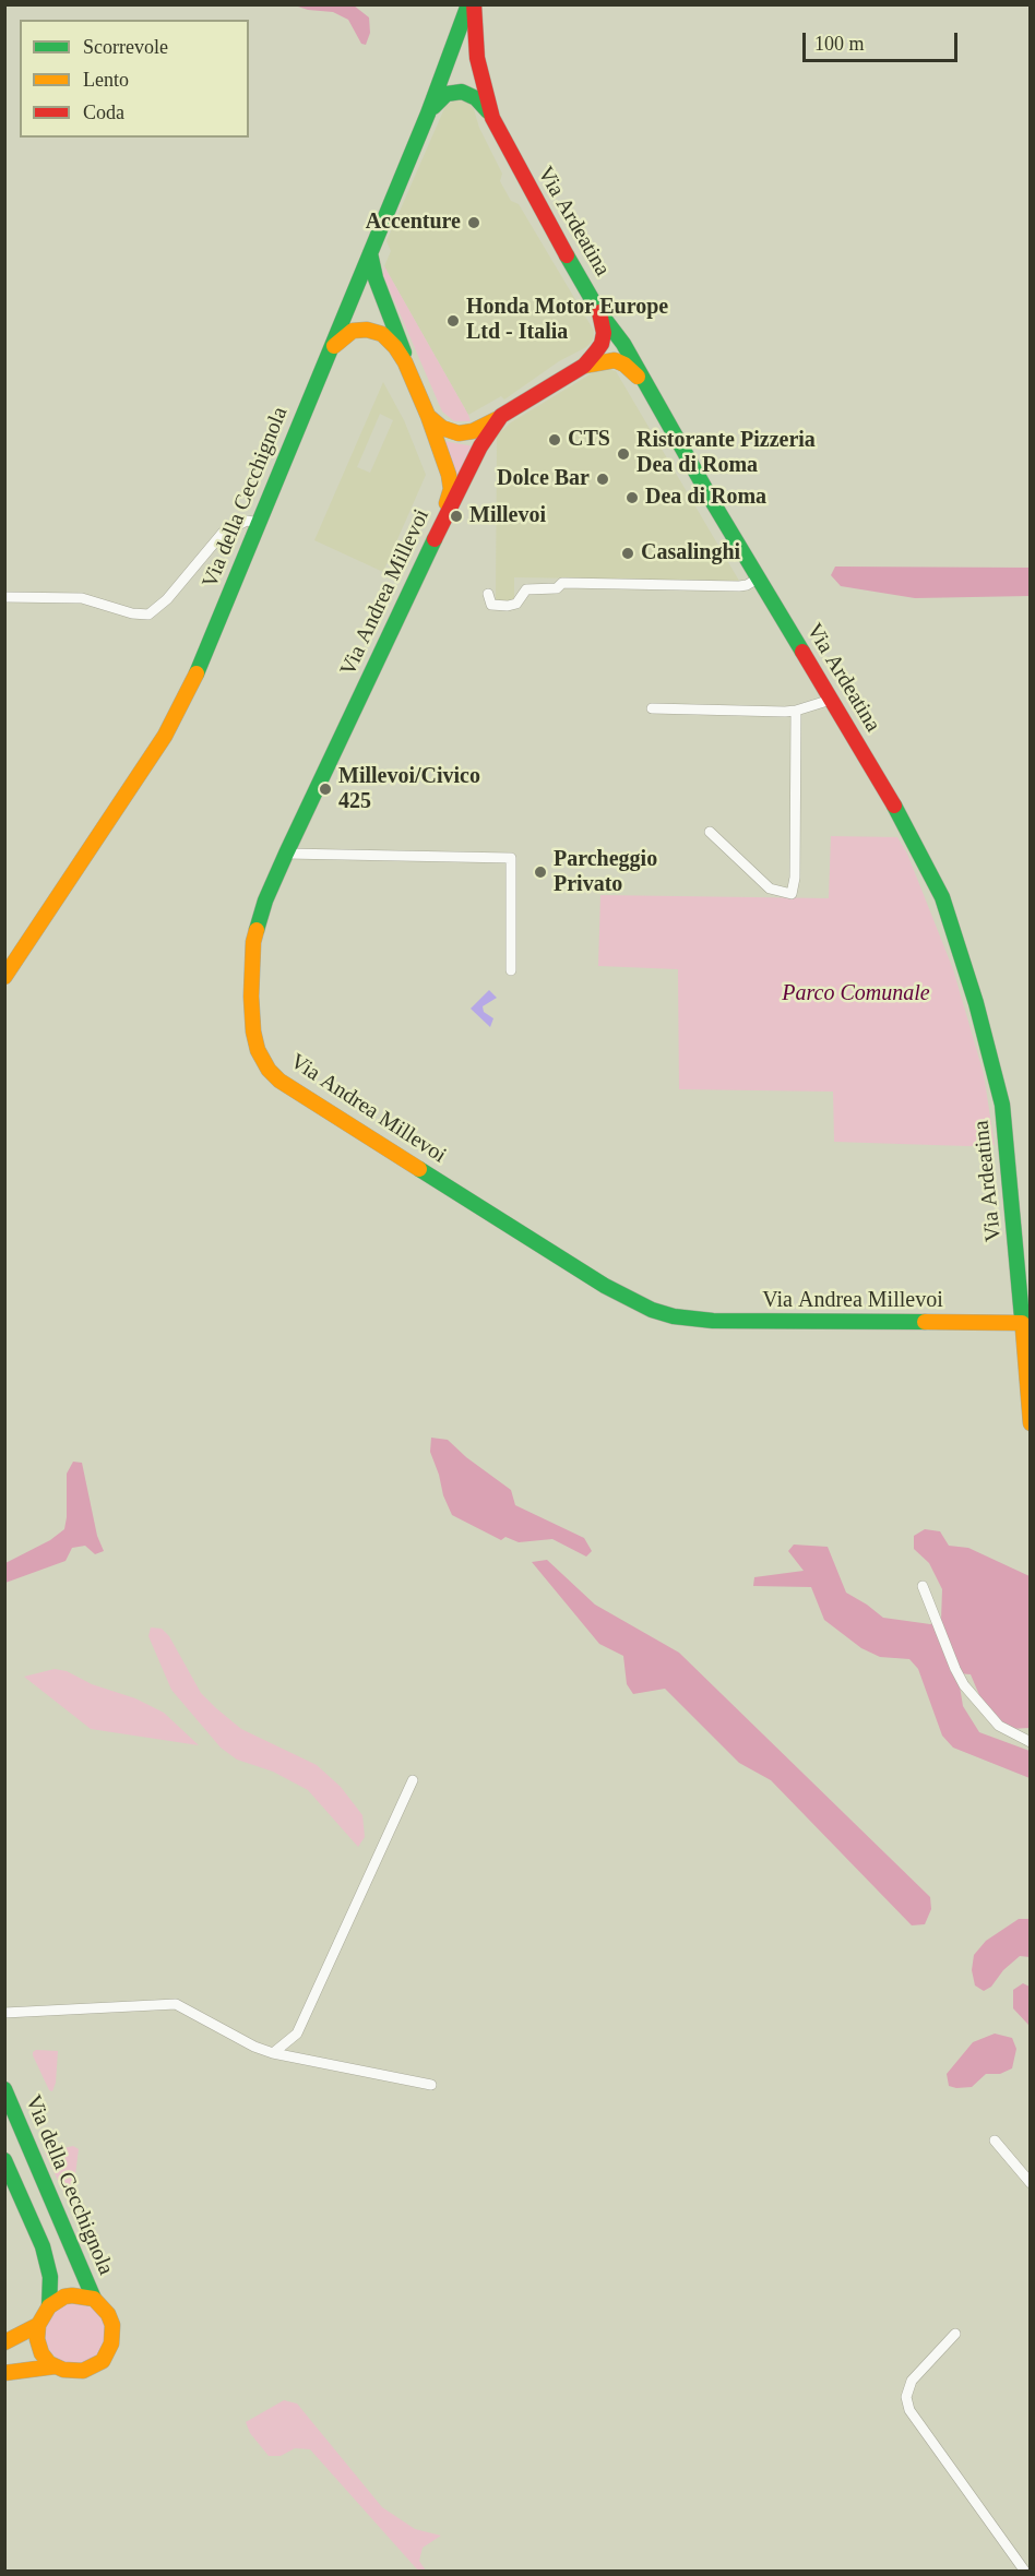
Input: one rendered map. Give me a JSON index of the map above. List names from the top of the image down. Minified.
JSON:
{"streets":{"street":["Via Ardeatina","Via della Cecchignola","Via Andrea Millevoi"]},"crossings":[["Via Ardeatina","Via Andrea Millevoi"]],"parks":["Parco Comunale"],"places":["Accenture","Honda Motor Europe Ltd - Italia","CTS","Ristorante Pizzeria Dea di Roma","Dolce Bar","Dea di Roma","Millevoi","Casalinghi","Millevoi/Civico 425","Parcheggio Privato"],"legend":["Scorrevole","Lento","Coda"],"scale_bar":"100 m"}
